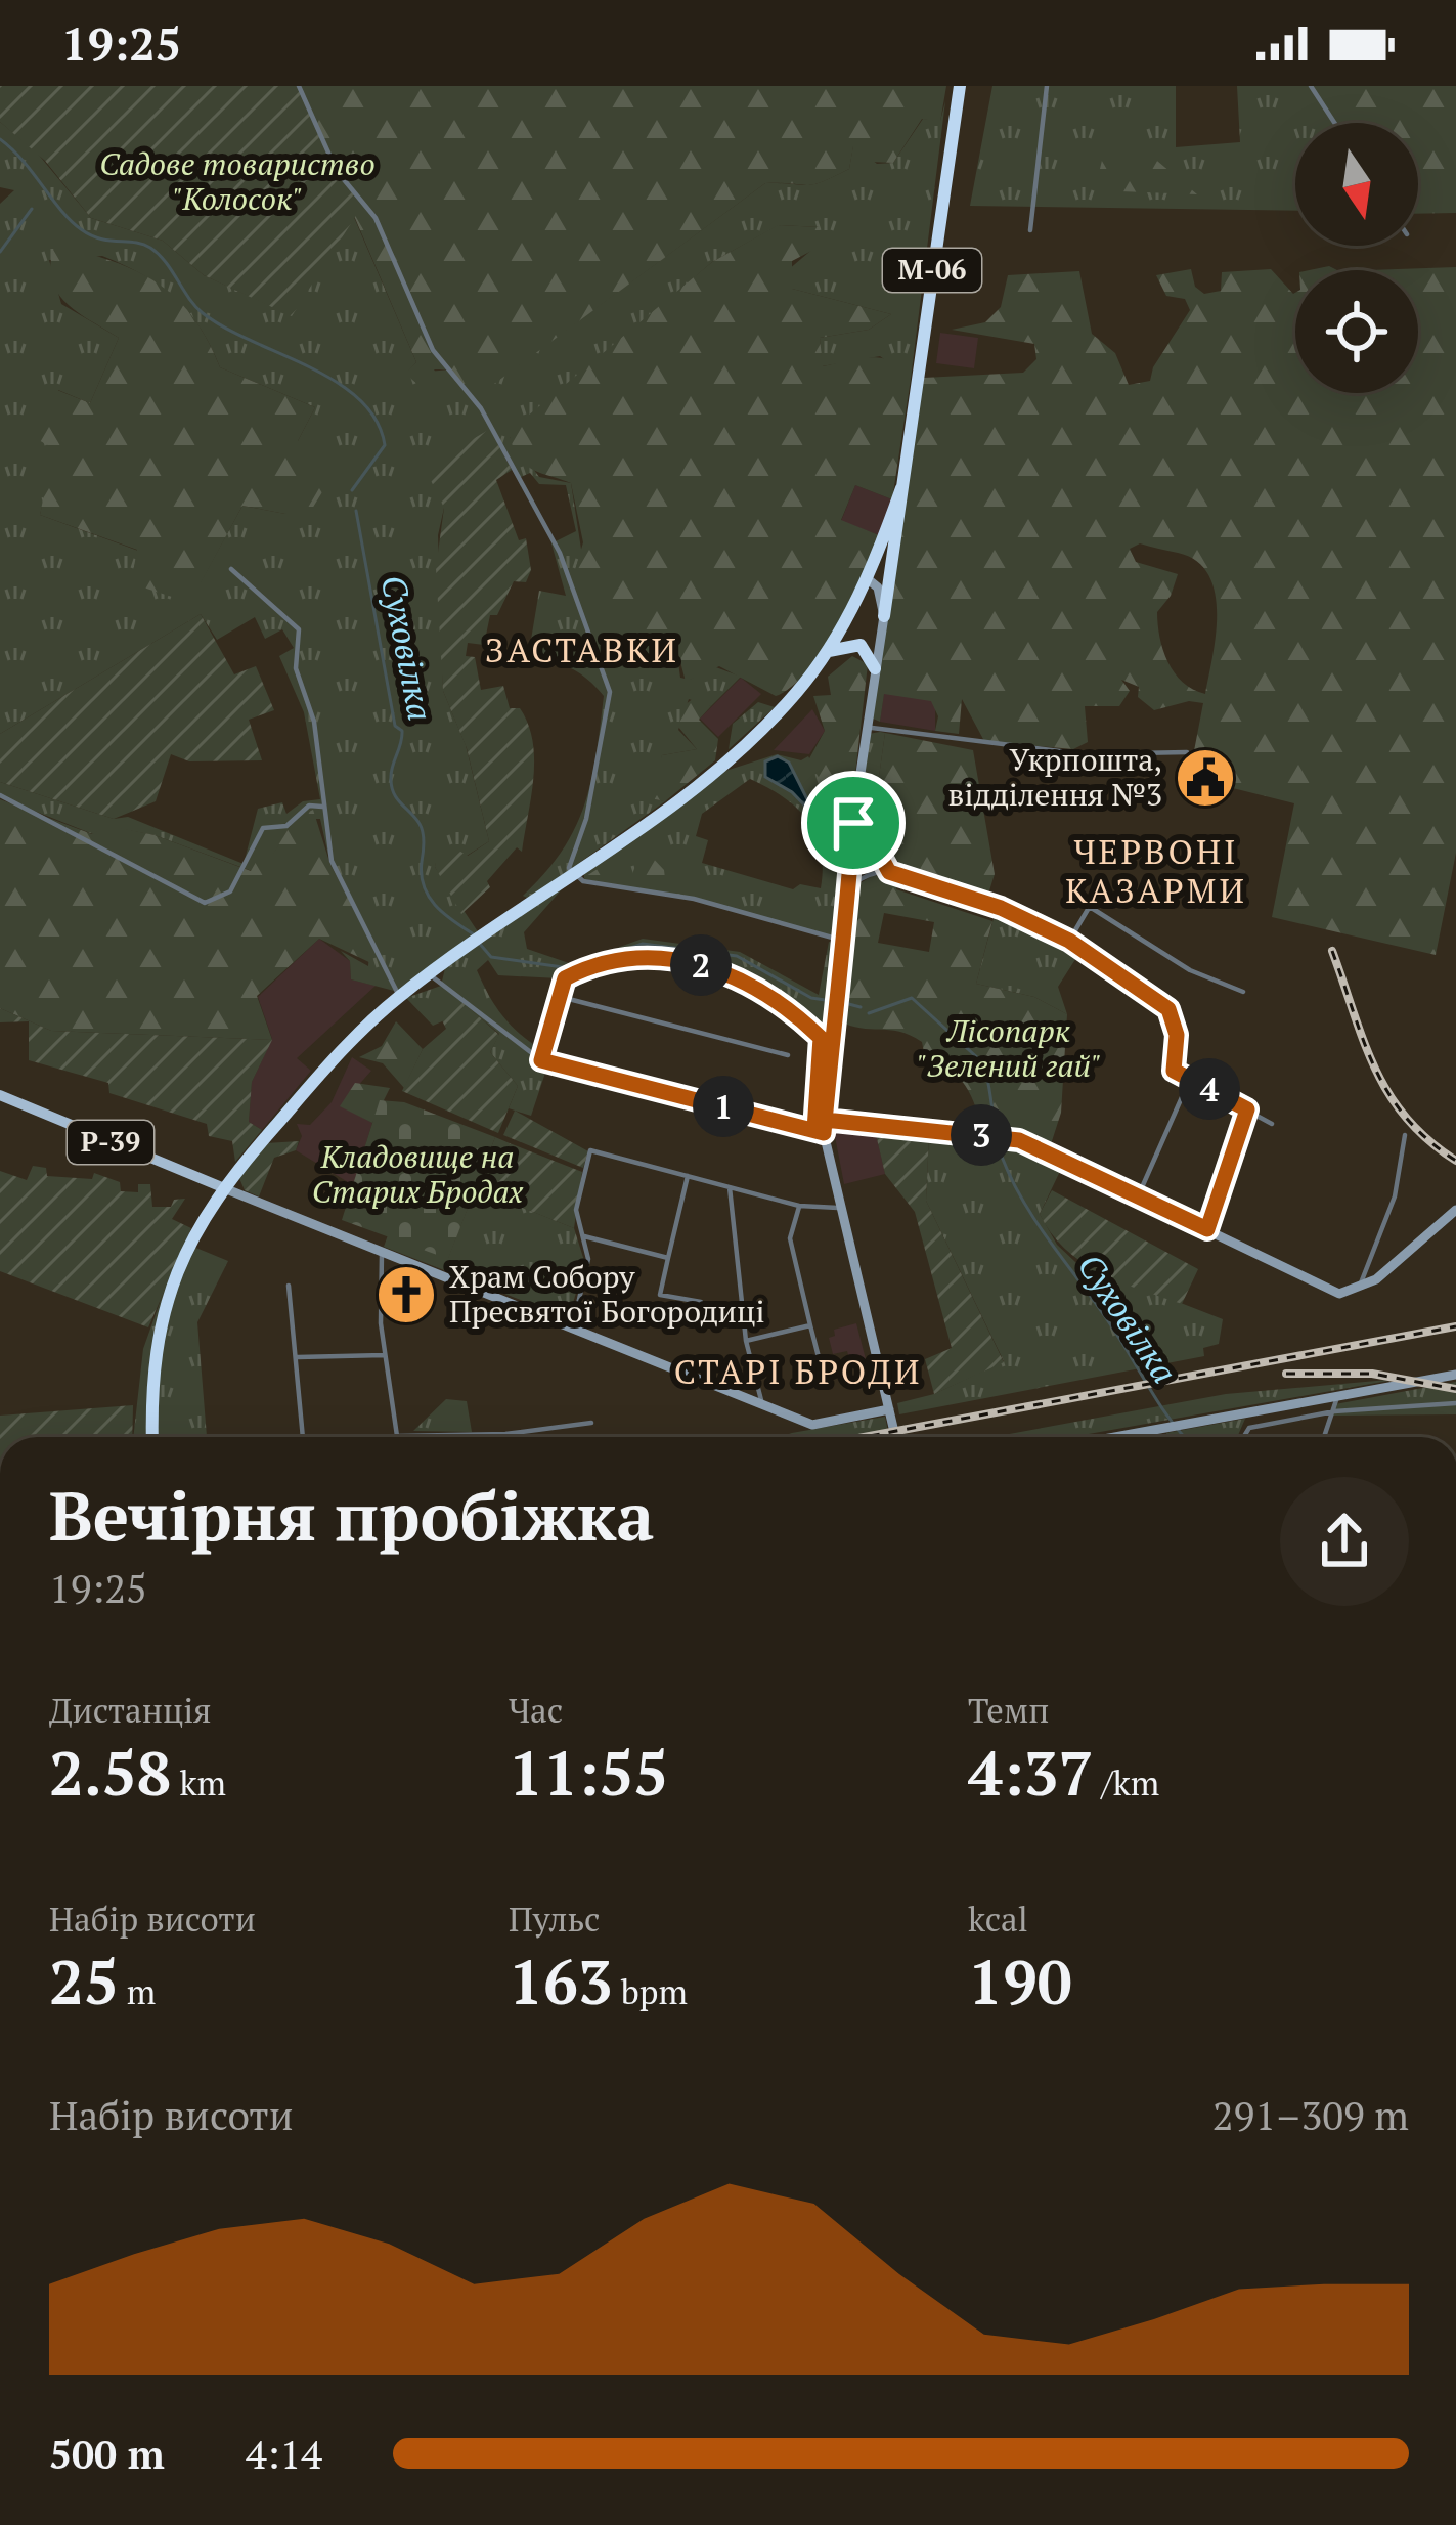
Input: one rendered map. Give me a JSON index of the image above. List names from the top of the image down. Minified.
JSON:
{"streets":{"highway":["М-06"],"main road":["Р-39"]},"crossings":[["М-06","Р-39"]],"districts":["ЗАСТАВКИ","ЧЕРВОНІ КАЗАРМИ","СТАРІ БРОДИ"],"water":["Суховілка"],"parks":["Садове товариство \"Колосок\"","Лісопарк \"Зелений гай\"","Кладовище на Старих Бродах"],"places":{"public building":["Укрпошта, відділення №3"],"church":["Храм Собору Пресвятої Богородиці"]},"north":"bottom","page":{"status":"19:25","pins":["2","4","1","3"],"heading":["Вечірня пробіжка","19:25"],"stats":[["Дистанція","2.58 km"],["Час","11:55"],["Темп","4:37 /km"],["Набір висоти","25 m"],["Пульс","163 bpm"],["kcal","190"]],"chart":["Набір висоти","291–309 m"],"list":[{"name":"500 m","note":"4:14"}]}}
